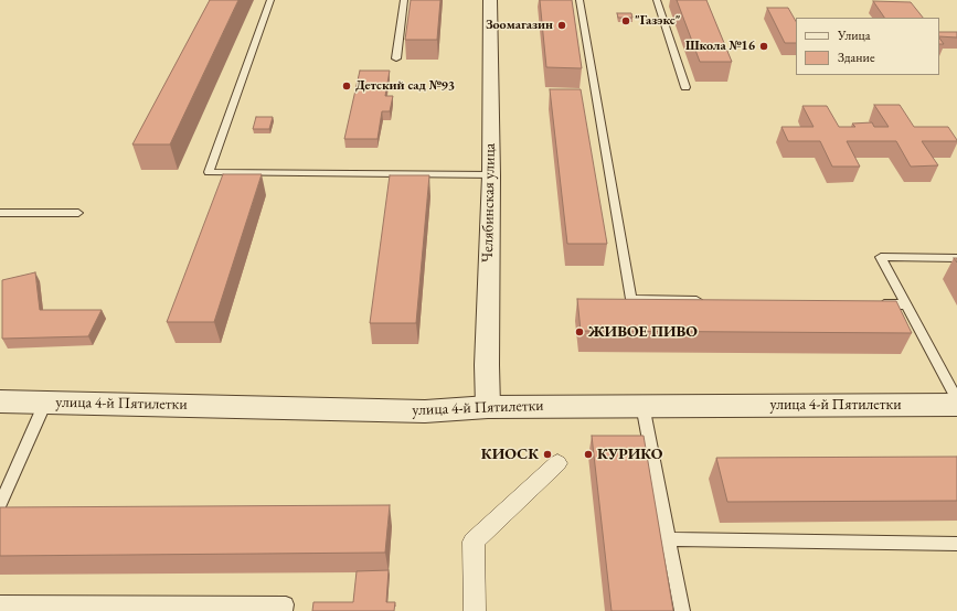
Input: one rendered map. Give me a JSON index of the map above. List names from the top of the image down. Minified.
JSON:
{"streets":{"street":["Челябинская улица","улица 4-й Пятилетки"]},"crossings":[["Челябинская улица","улица 4-й Пятилетки"]],"places":["\"Газэкс\"","Зоомагазин","Школа №16","Детский сад №93","ЖИВОЕ ПИВО","КИОСК","КУРИКО"],"legend":["Улица","Здание"]}
